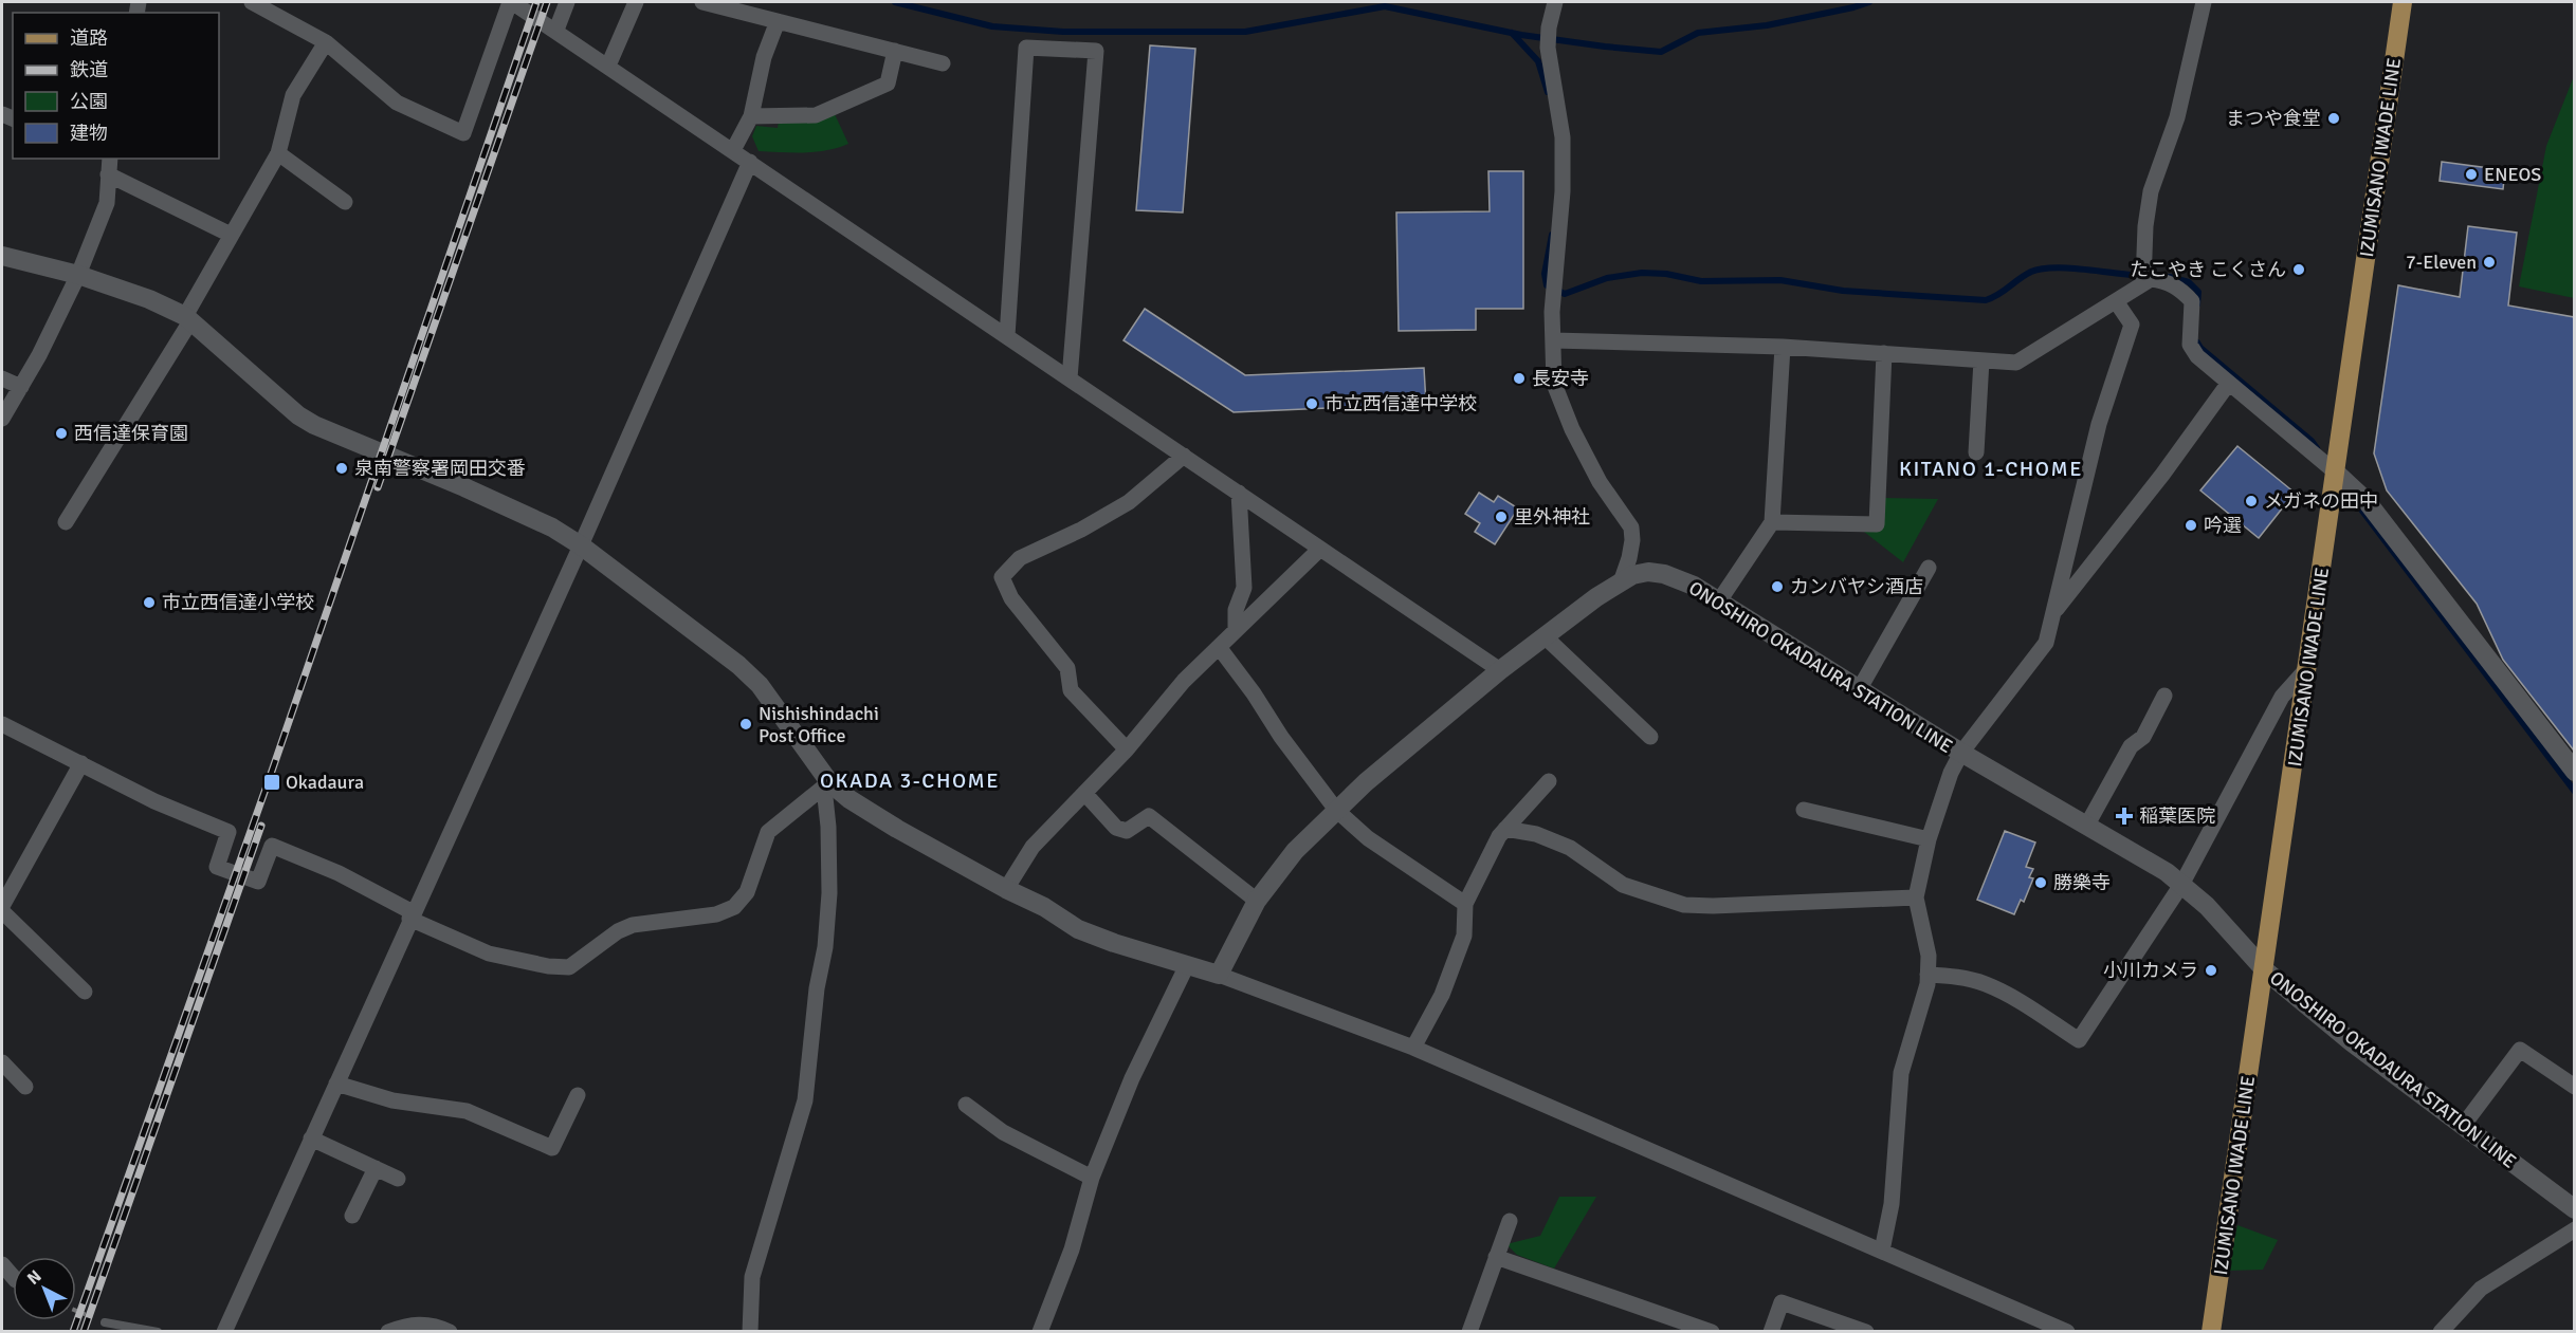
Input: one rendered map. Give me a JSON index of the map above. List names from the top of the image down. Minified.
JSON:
{"streets":{"main road":["IZUMISANO IWADE LINE","ONOSHIRO OKADAURA STATION LINE"]},"crossings":[["IZUMISANO IWADE LINE","ONOSHIRO OKADAURA STATION LINE"]],"districts":["KITANO 1-CHOME","OKADA 3-CHOME"],"places":{"other":["まつや食堂","ENEOS","7-Eleven","たこやき こくさん","長安寺","市立西信達中学校","西信達保育園","泉南警察署岡田交番","メガネの田中","里外神社","吟選","カンバヤシ酒店","市立西信達小学校","Nishishindachi Post Office","勝樂寺","小川カメラ"],"transit":["Okadaura"],"health":["稲葉医院"]},"legend":["道路","鉄道","公園","建物"],"north":"top left"}
